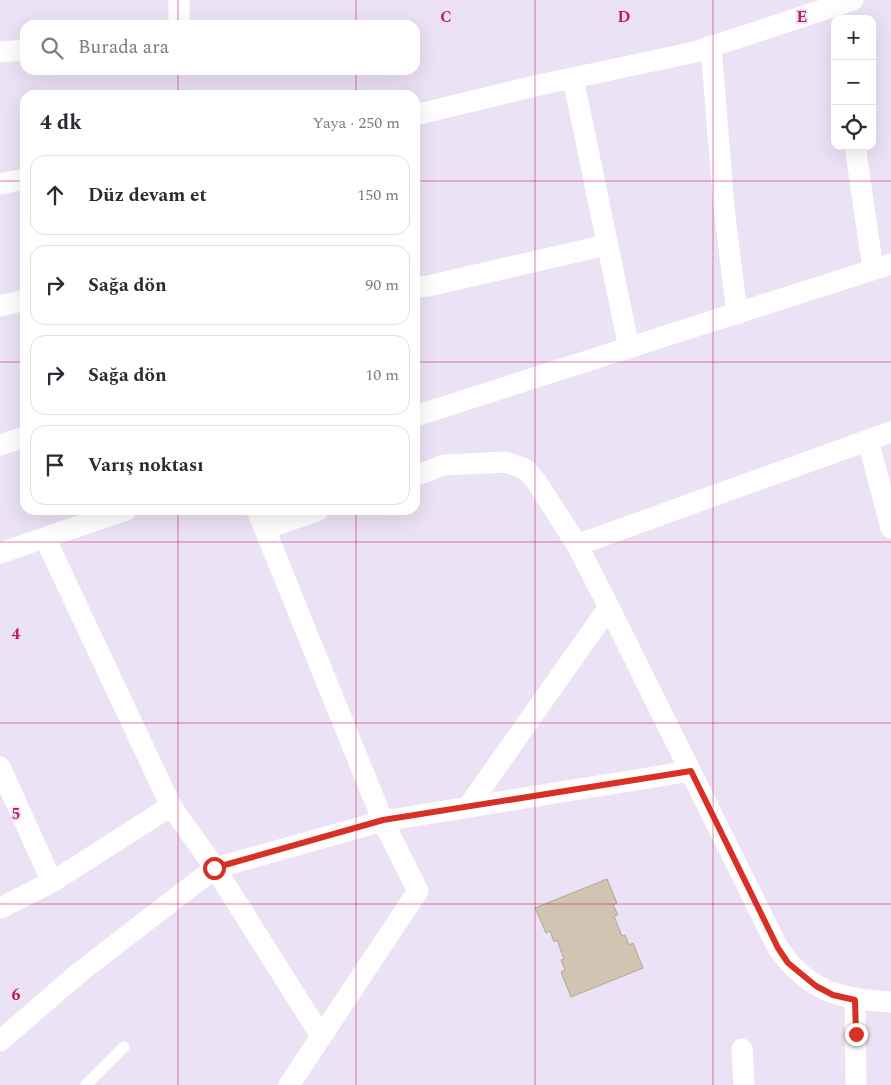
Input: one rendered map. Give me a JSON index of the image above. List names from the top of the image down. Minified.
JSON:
{"page":{"map_buttons":["+","−"],"search":"Burada ara","heading":["4 dk","Yaya · 250 m"],"list":[["Düz devam et","150 m"],["Sağa dön","90 m"],["Sağa dön","10 m"],"Varış noktası"]},"grid":{"columns":["C","D","E"],"rows":["4","5","6"]}}
